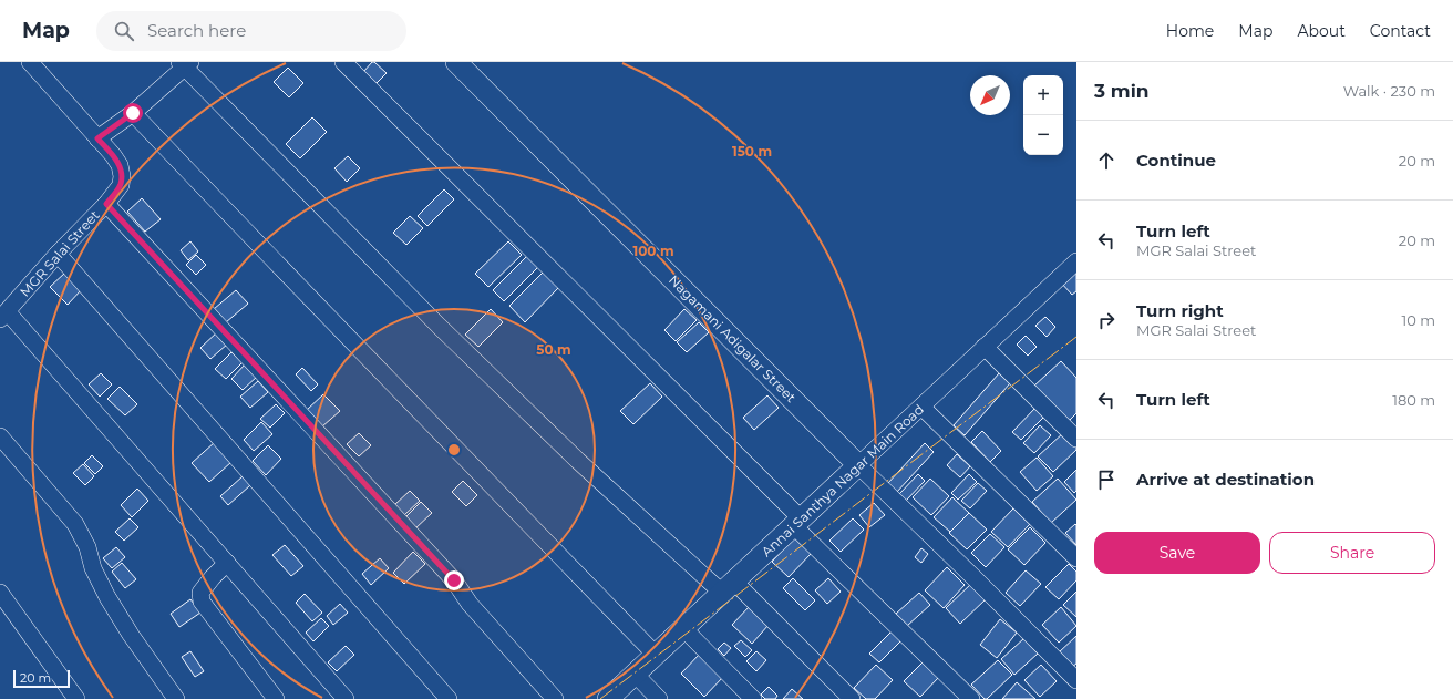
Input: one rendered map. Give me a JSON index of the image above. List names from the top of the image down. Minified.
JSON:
{"streets":{"street":["MGR Salai Street","Nagamani Adigalar Street","Annai Santhya Nagar Main Road"]},"crossings":[["Nagamani Adigalar Street","Annai Santhya Nagar Main Road"]],"scale_bar":"20 m","north":"bottom left","page":{"header":"Map","search":"Search here","nav":["Home","Map","About","Contact"],"heading":["3 min","Walk · 230 m"],"map_buttons":["+","−"],"list":[["Continue","20 m"],["Turn left","MGR Salai Street","20 m"],["Turn right","MGR Salai Street","10 m"],["Turn left","180 m"],"Arrive at destination"],"buttons":["Save","Share"],"scale":"20 m"},"rings":["150 m","100 m","50 m"]}
